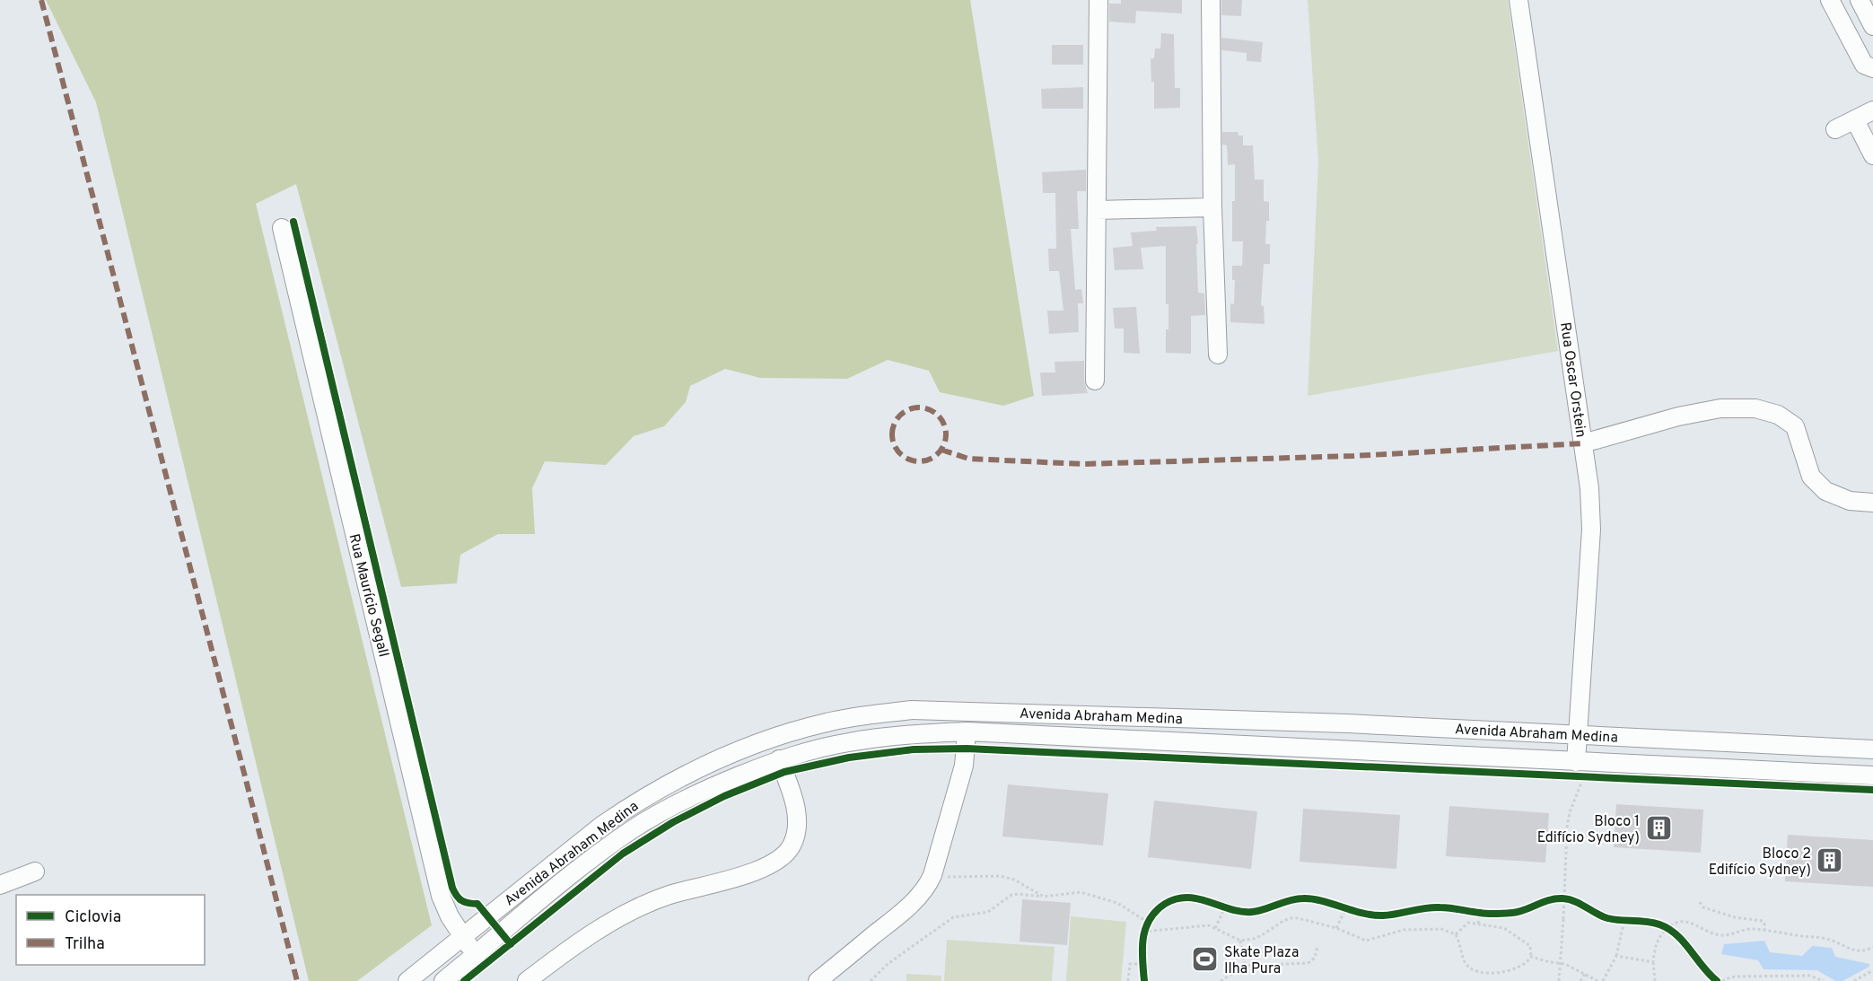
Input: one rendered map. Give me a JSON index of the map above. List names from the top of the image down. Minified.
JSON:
{"streets":{"street":["Rua Oscar Orstein","Rua Maurício Segall","Avenida Abraham Medina"]},"crossings":[["Rua Oscar Orstein","Avenida Abraham Medina"],["Rua Maurício Segall","Avenida Abraham Medina"]],"places":{"building":["Bloco 1 Edifício Sydney)","Bloco 2 Edifício Sydney)"],"sports":["Skate Plaza Ilha Pura"]},"legend":["Ciclovia","Trilha"]}
